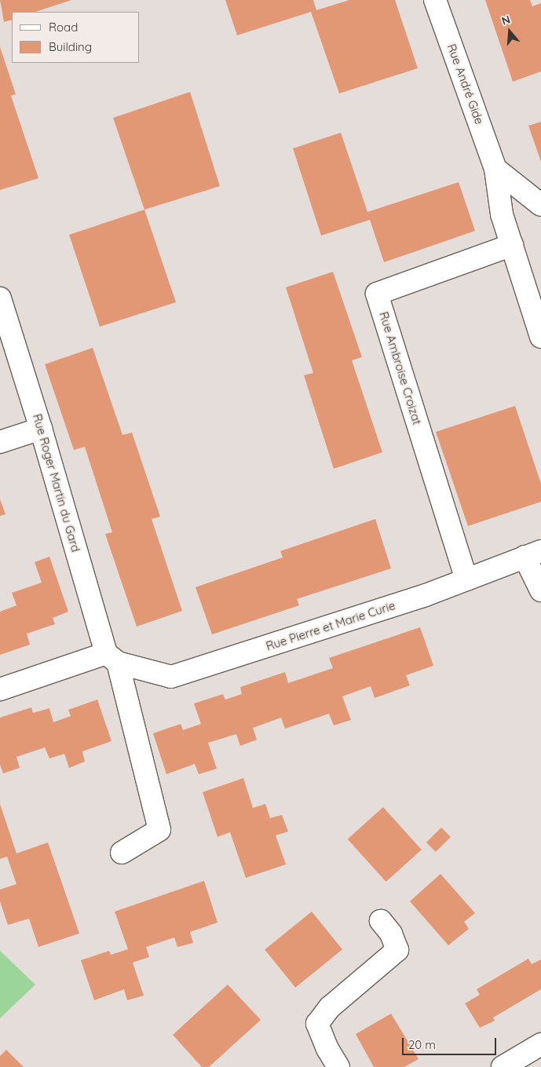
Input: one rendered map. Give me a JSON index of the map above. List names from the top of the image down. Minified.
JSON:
{"streets":{"street":["Rue André Gide","Rue Ambroise Croizat","Rue Roger Martin du Gard","Rue Pierre et Marie Curie"]},"crossings":[["Rue André Gide","Rue Ambroise Croizat"],["Rue Ambroise Croizat","Rue Pierre et Marie Curie"],["Rue Roger Martin du Gard","Rue Pierre et Marie Curie"]],"legend":["Road","Building"],"scale_bar":"20 m","north":"top"}
